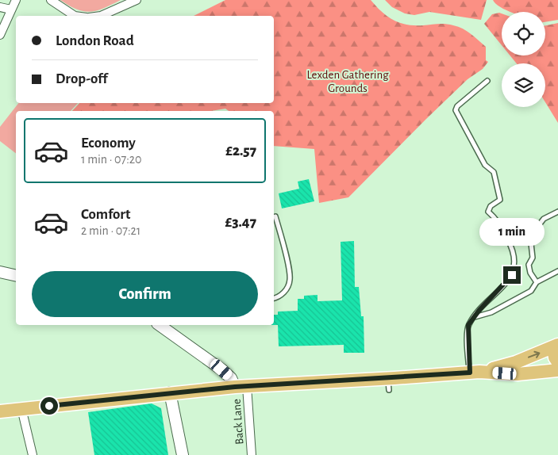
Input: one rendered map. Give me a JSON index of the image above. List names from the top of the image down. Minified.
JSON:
{"streets":{"street":["Back Lane"]},"parks":["Lexden Gathering Grounds"],"page":{"banner":["London Road","Drop-off"],"list":[{"name":"Economy","note":"1 min · 07:20","value":"£2.57"},{"name":"Comfort","note":"2 min · 07:21","value":"£3.47"}],"bubble":"1 min","buttons":"Confirm"}}
